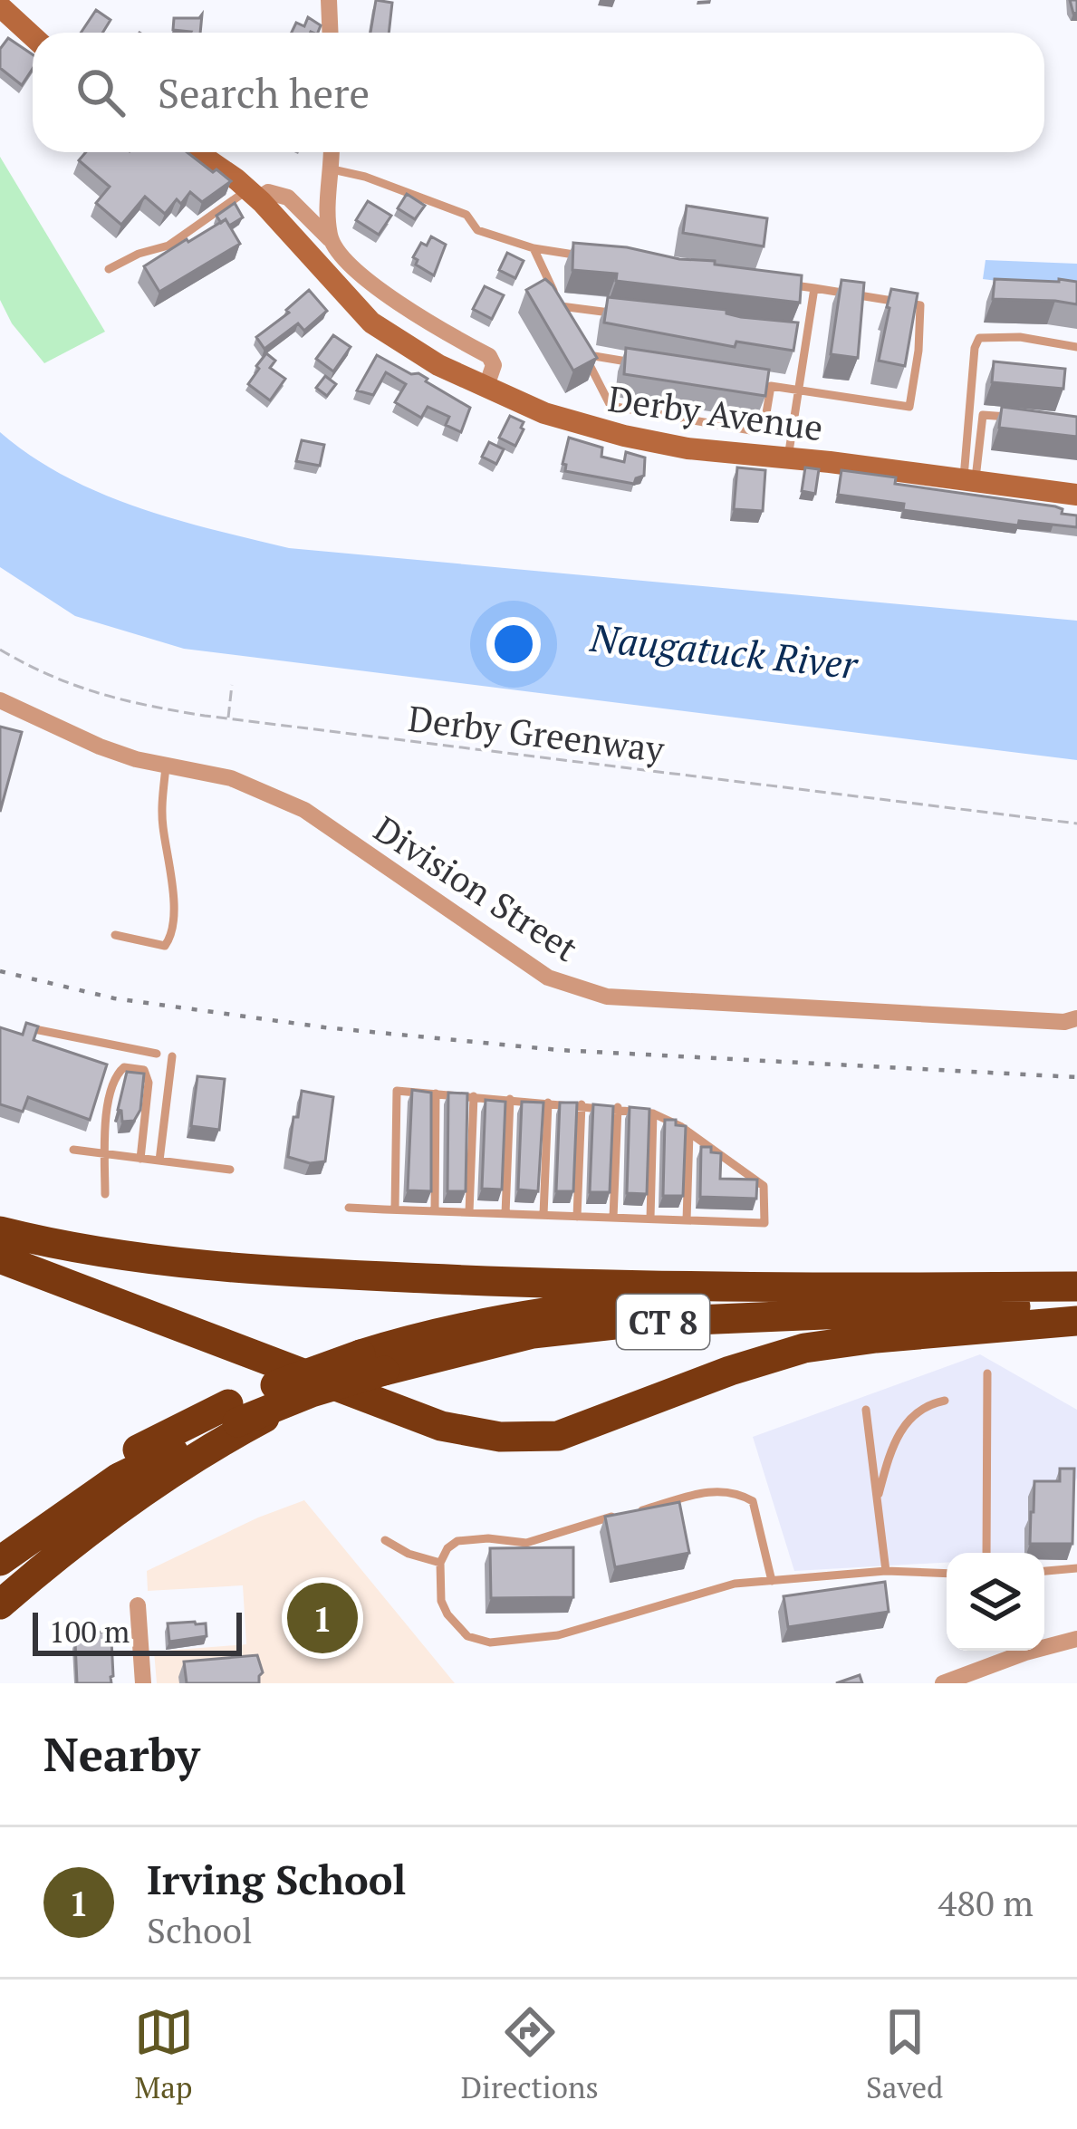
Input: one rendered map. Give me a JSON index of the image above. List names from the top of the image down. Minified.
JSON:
{"streets":{"highway":["CT 8"],"main road":["Derby Avenue"],"street":["Division Street"],"path":["Derby Greenway"]},"water":["Naugatuck River"],"scale_bar":"100 m","page":{"search":"Search here","pins":"1","scale":"100 m","heading":"Nearby","list":[{"mark":"1","name":"Irving School","note":"School","value":"480 m"}],"nav":["Map","Directions","Saved"]}}
